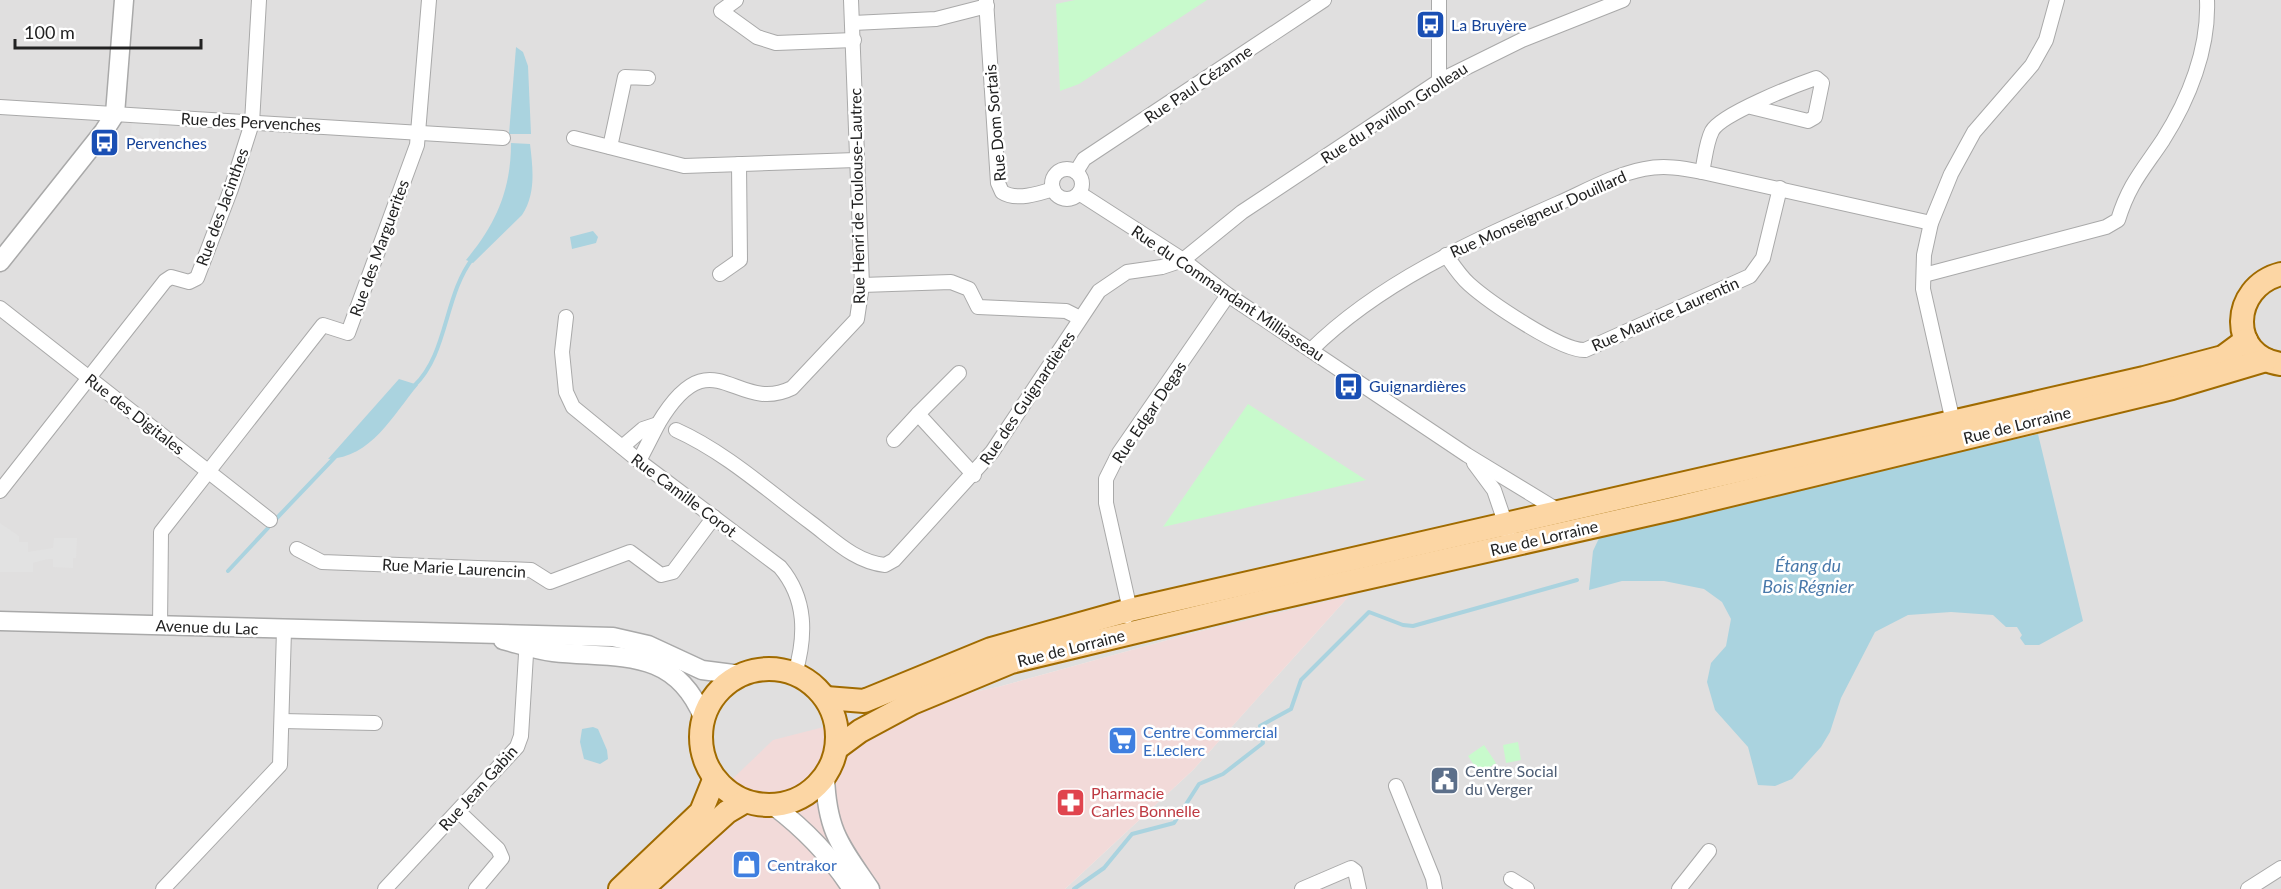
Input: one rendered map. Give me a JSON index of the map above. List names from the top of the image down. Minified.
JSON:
{"streets":{"main road":["Rue de Lorraine"],"street":["Rue Paul Cézanne","Rue du Pavillon Grolleau","Rue des Pervenches","Rue Dom Sortais","Rue Henri de Toulouse-Lautrec","Rue des Jacinthes","Rue Monseigneur Douillard","Rue des Marguerites","Rue du Commandant Milliasseau","Rue Maurice Laurentin","Rue des Guignardières","Rue Edgar Degas","Rue des Digitales","Rue Camille Corot","Rue Marie Laurencin","Avenue du Lac","Rue Jean Gabin"]},"crossings":[["Rue Paul Cézanne","Rue Dom Sortais"],["Rue Paul Cézanne","Rue du Commandant Milliasseau"],["Rue du Pavillon Grolleau","Rue du Commandant Milliasseau"],["Rue du Pavillon Grolleau","Rue des Guignardières"],["Rue des Pervenches","Rue des Jacinthes"],["Rue des Pervenches","Rue des Marguerites"],["Rue Dom Sortais","Rue du Commandant Milliasseau"],["Rue Henri de Toulouse-Lautrec","Rue Camille Corot"],["Rue des Jacinthes","Rue des Digitales"],["Rue Monseigneur Douillard","Rue du Commandant Milliasseau"],["Rue Monseigneur Douillard","Rue Maurice Laurentin"],["Rue des Marguerites","Rue des Digitales"],["Rue du Commandant Milliasseau","Rue des Guignardières"],["Rue du Commandant Milliasseau","Rue Edgar Degas"],["Rue du Commandant Milliasseau","Rue de Lorraine"],["Rue Edgar Degas","Rue de Lorraine"],["Rue de Lorraine","Rue Camille Corot"],["Rue de Lorraine","Avenue du Lac"],["Rue Camille Corot","Rue Marie Laurencin"],["Rue Camille Corot","Avenue du Lac"],["Avenue du Lac","Rue Jean Gabin"]],"water":["Étang du Bois Régnier"],"places":{"bus stop":["La Bruyère","Pervenches","Guignardières"],"supermarket":["Centre Commercial E.Leclerc"],"public building":["Centre Social du Verger"],"pharmacy":["Pharmacie Carles Bonnelle"],"shop":["Centrakor"]},"scale_bar":"100 m"}
